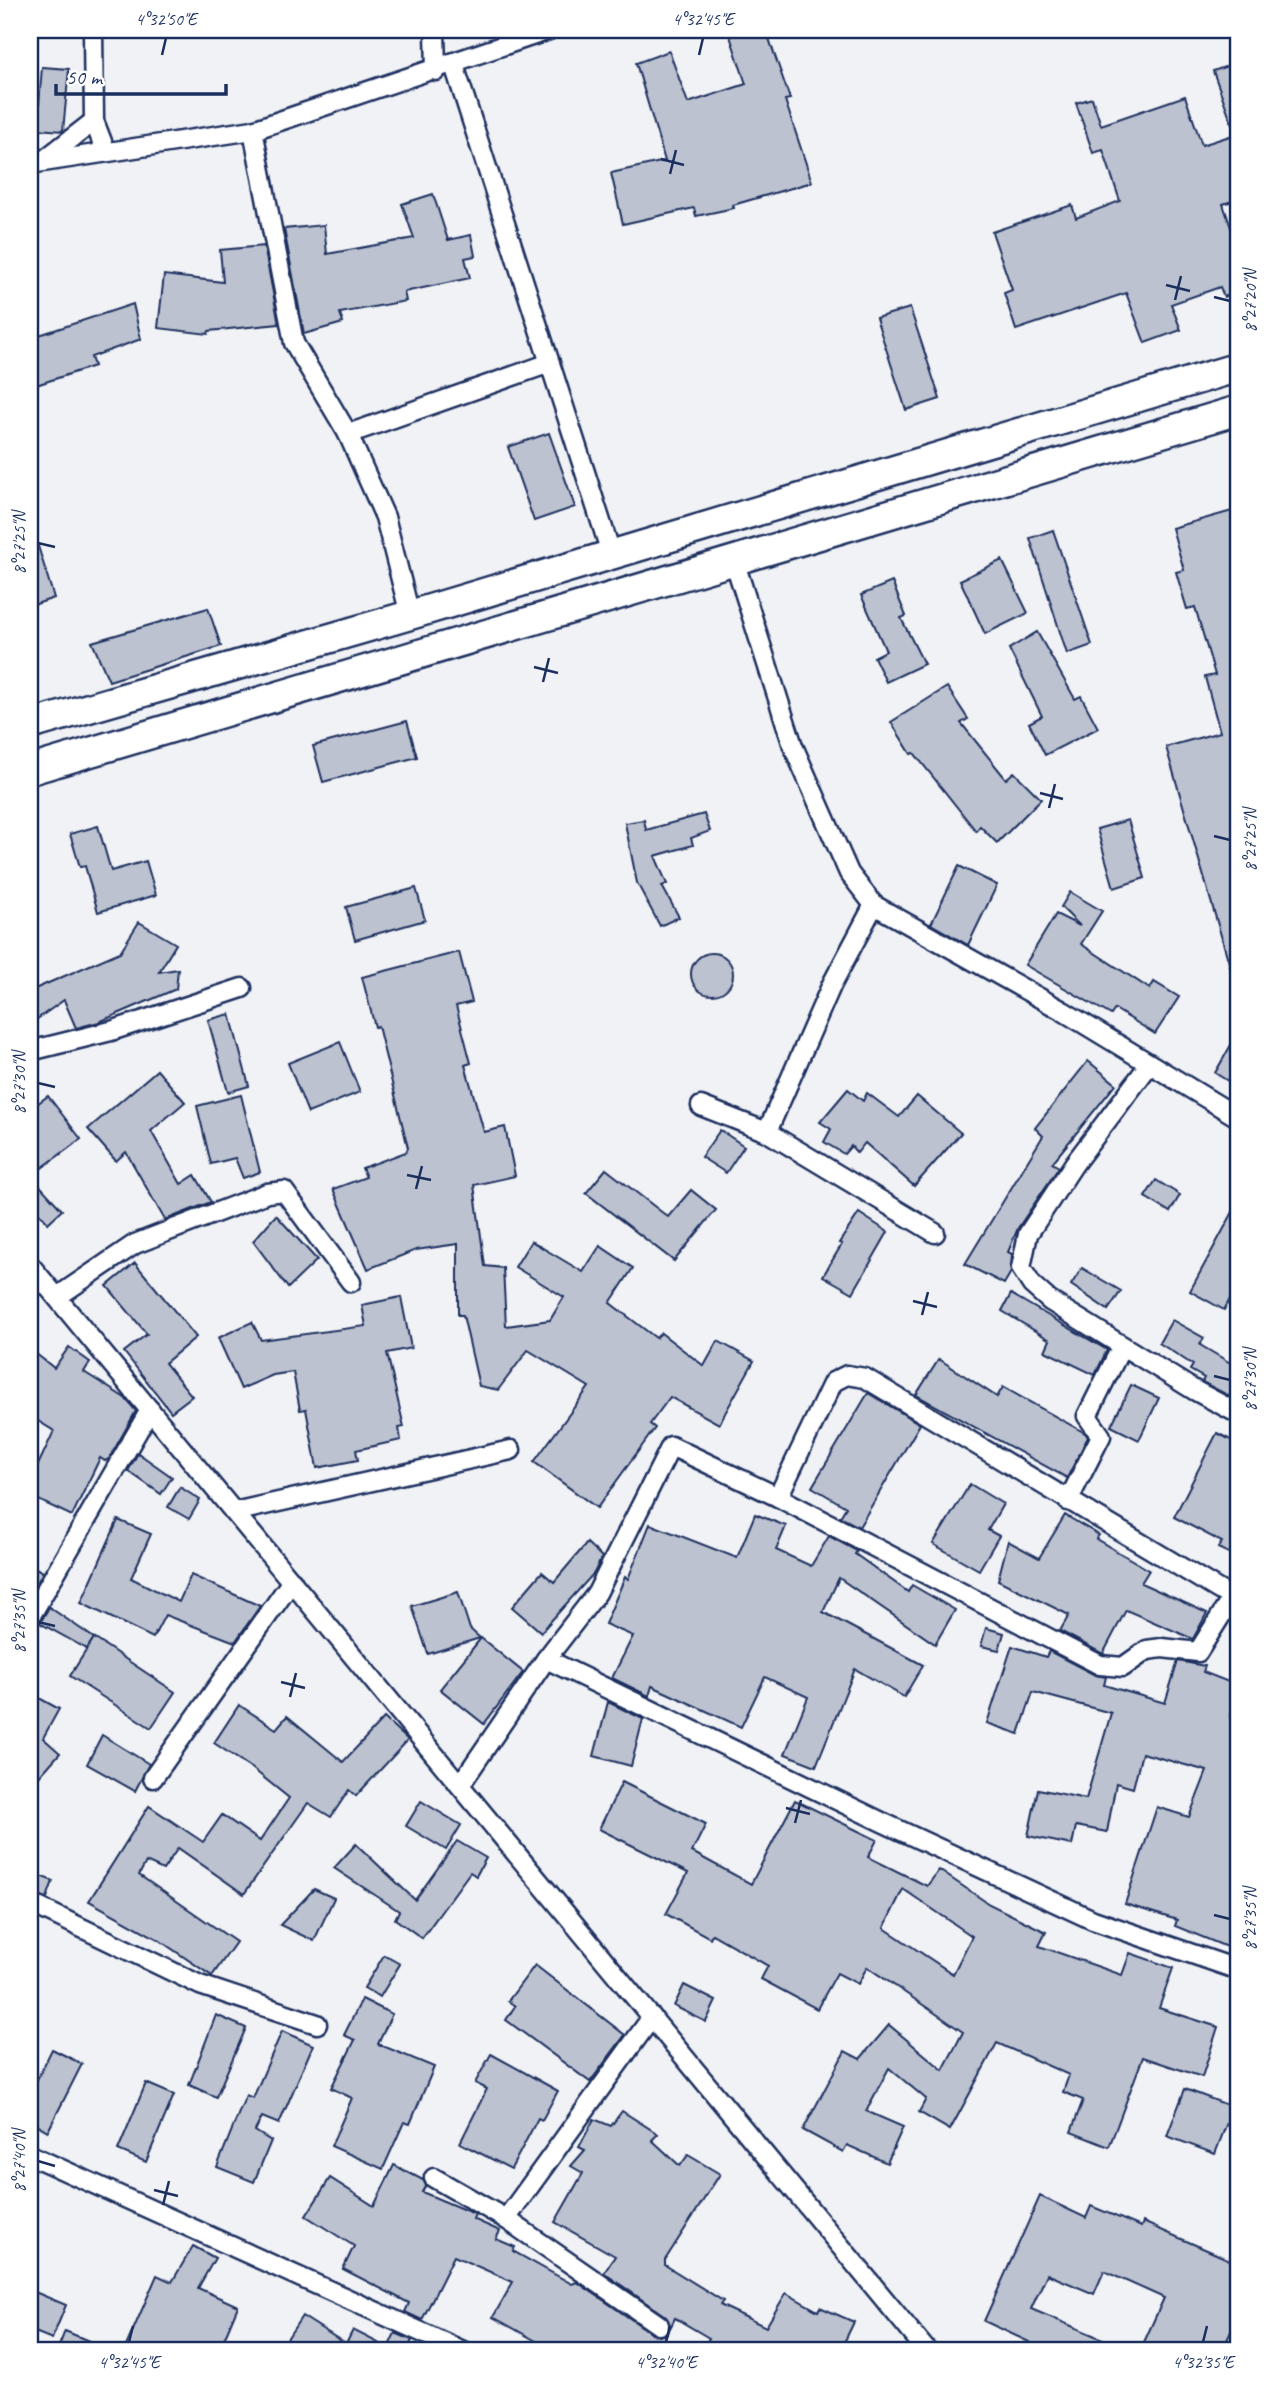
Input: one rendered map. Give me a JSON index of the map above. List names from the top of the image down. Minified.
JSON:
{"scale_bar":"50 m","coordinates":["4°32'50\"E","4°32'45\"E","8°27'20\"N","8°27'25\"N","8°27'30\"N","8°27'35\"N","8°27'40\"N","4°32'40\"E","4°32'35\"E"]}
